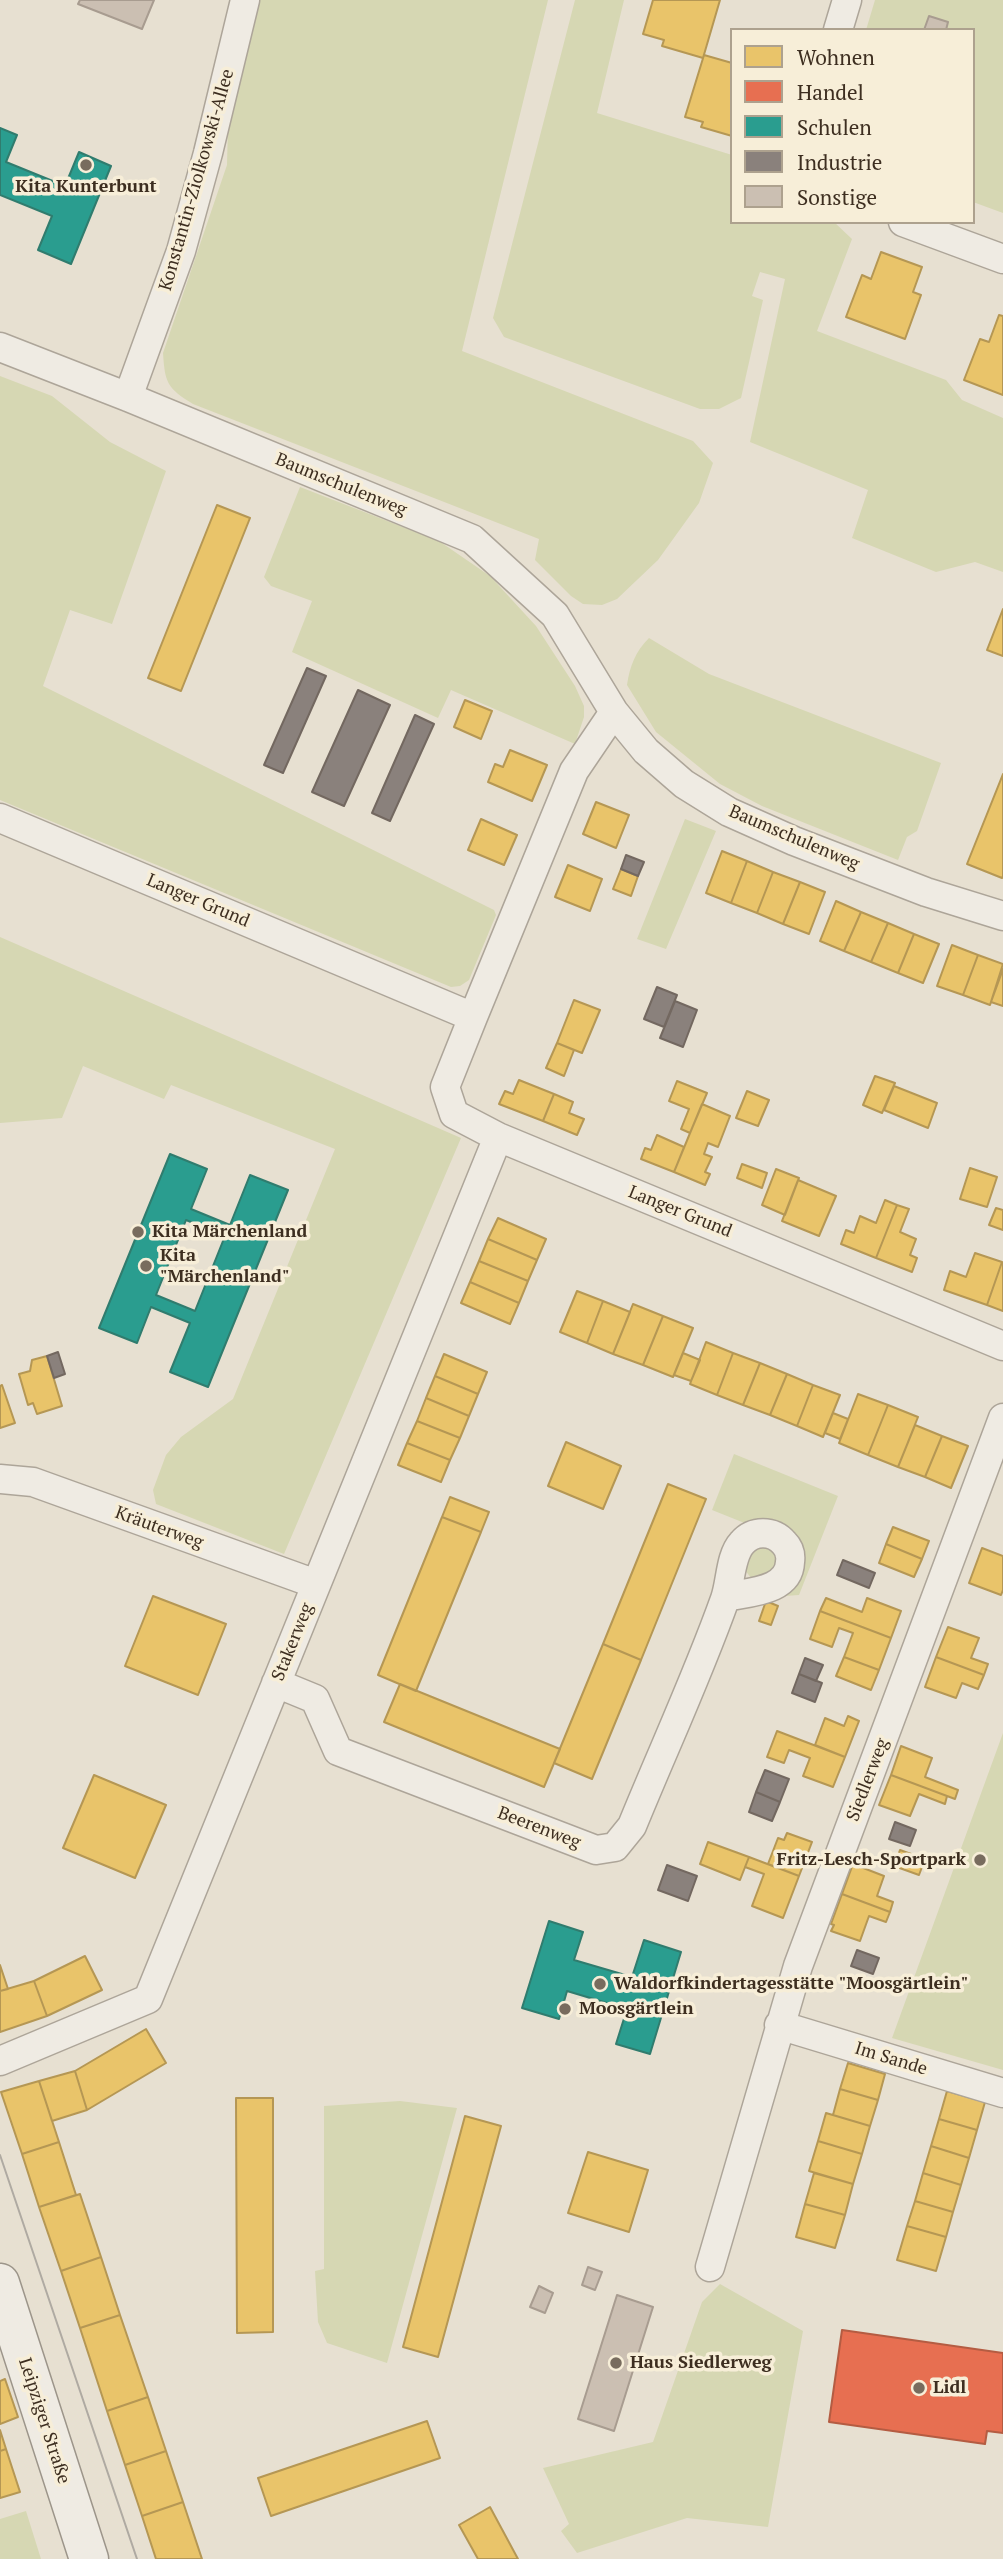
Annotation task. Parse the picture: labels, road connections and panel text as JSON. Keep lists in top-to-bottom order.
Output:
{
  "streets": {
    "street": [
      "Konstantin-Ziolkowski-Allee",
      "Baumschulenweg",
      "Langer Grund",
      "Kräuterweg",
      "Stakerweg",
      "Siedlerweg",
      "Beerenweg",
      "Im Sande",
      "Leipziger Straße"
    ]
  },
  "crossings": [
    ["Konstantin-Ziolkowski-Allee", "Baumschulenweg"],
    ["Baumschulenweg", "Langer Grund"],
    ["Langer Grund", "Stakerweg"],
    ["Kräuterweg", "Stakerweg"],
    ["Stakerweg", "Beerenweg"],
    ["Siedlerweg", "Im Sande"]
  ],
  "places": [
    "Kita Kunterbunt",
    "Kita Märchenland",
    "Kita \"Märchenland\"",
    "Fritz-Lesch-Sportpark",
    "Waldorfkindertagesstätte \"Moosgärtlein\"",
    "Moosgärtlein",
    "Haus Siedlerweg",
    "Lidl"
  ],
  "legend": [
    "Wohnen",
    "Handel",
    "Schulen",
    "Industrie",
    "Sonstige"
  ]
}
